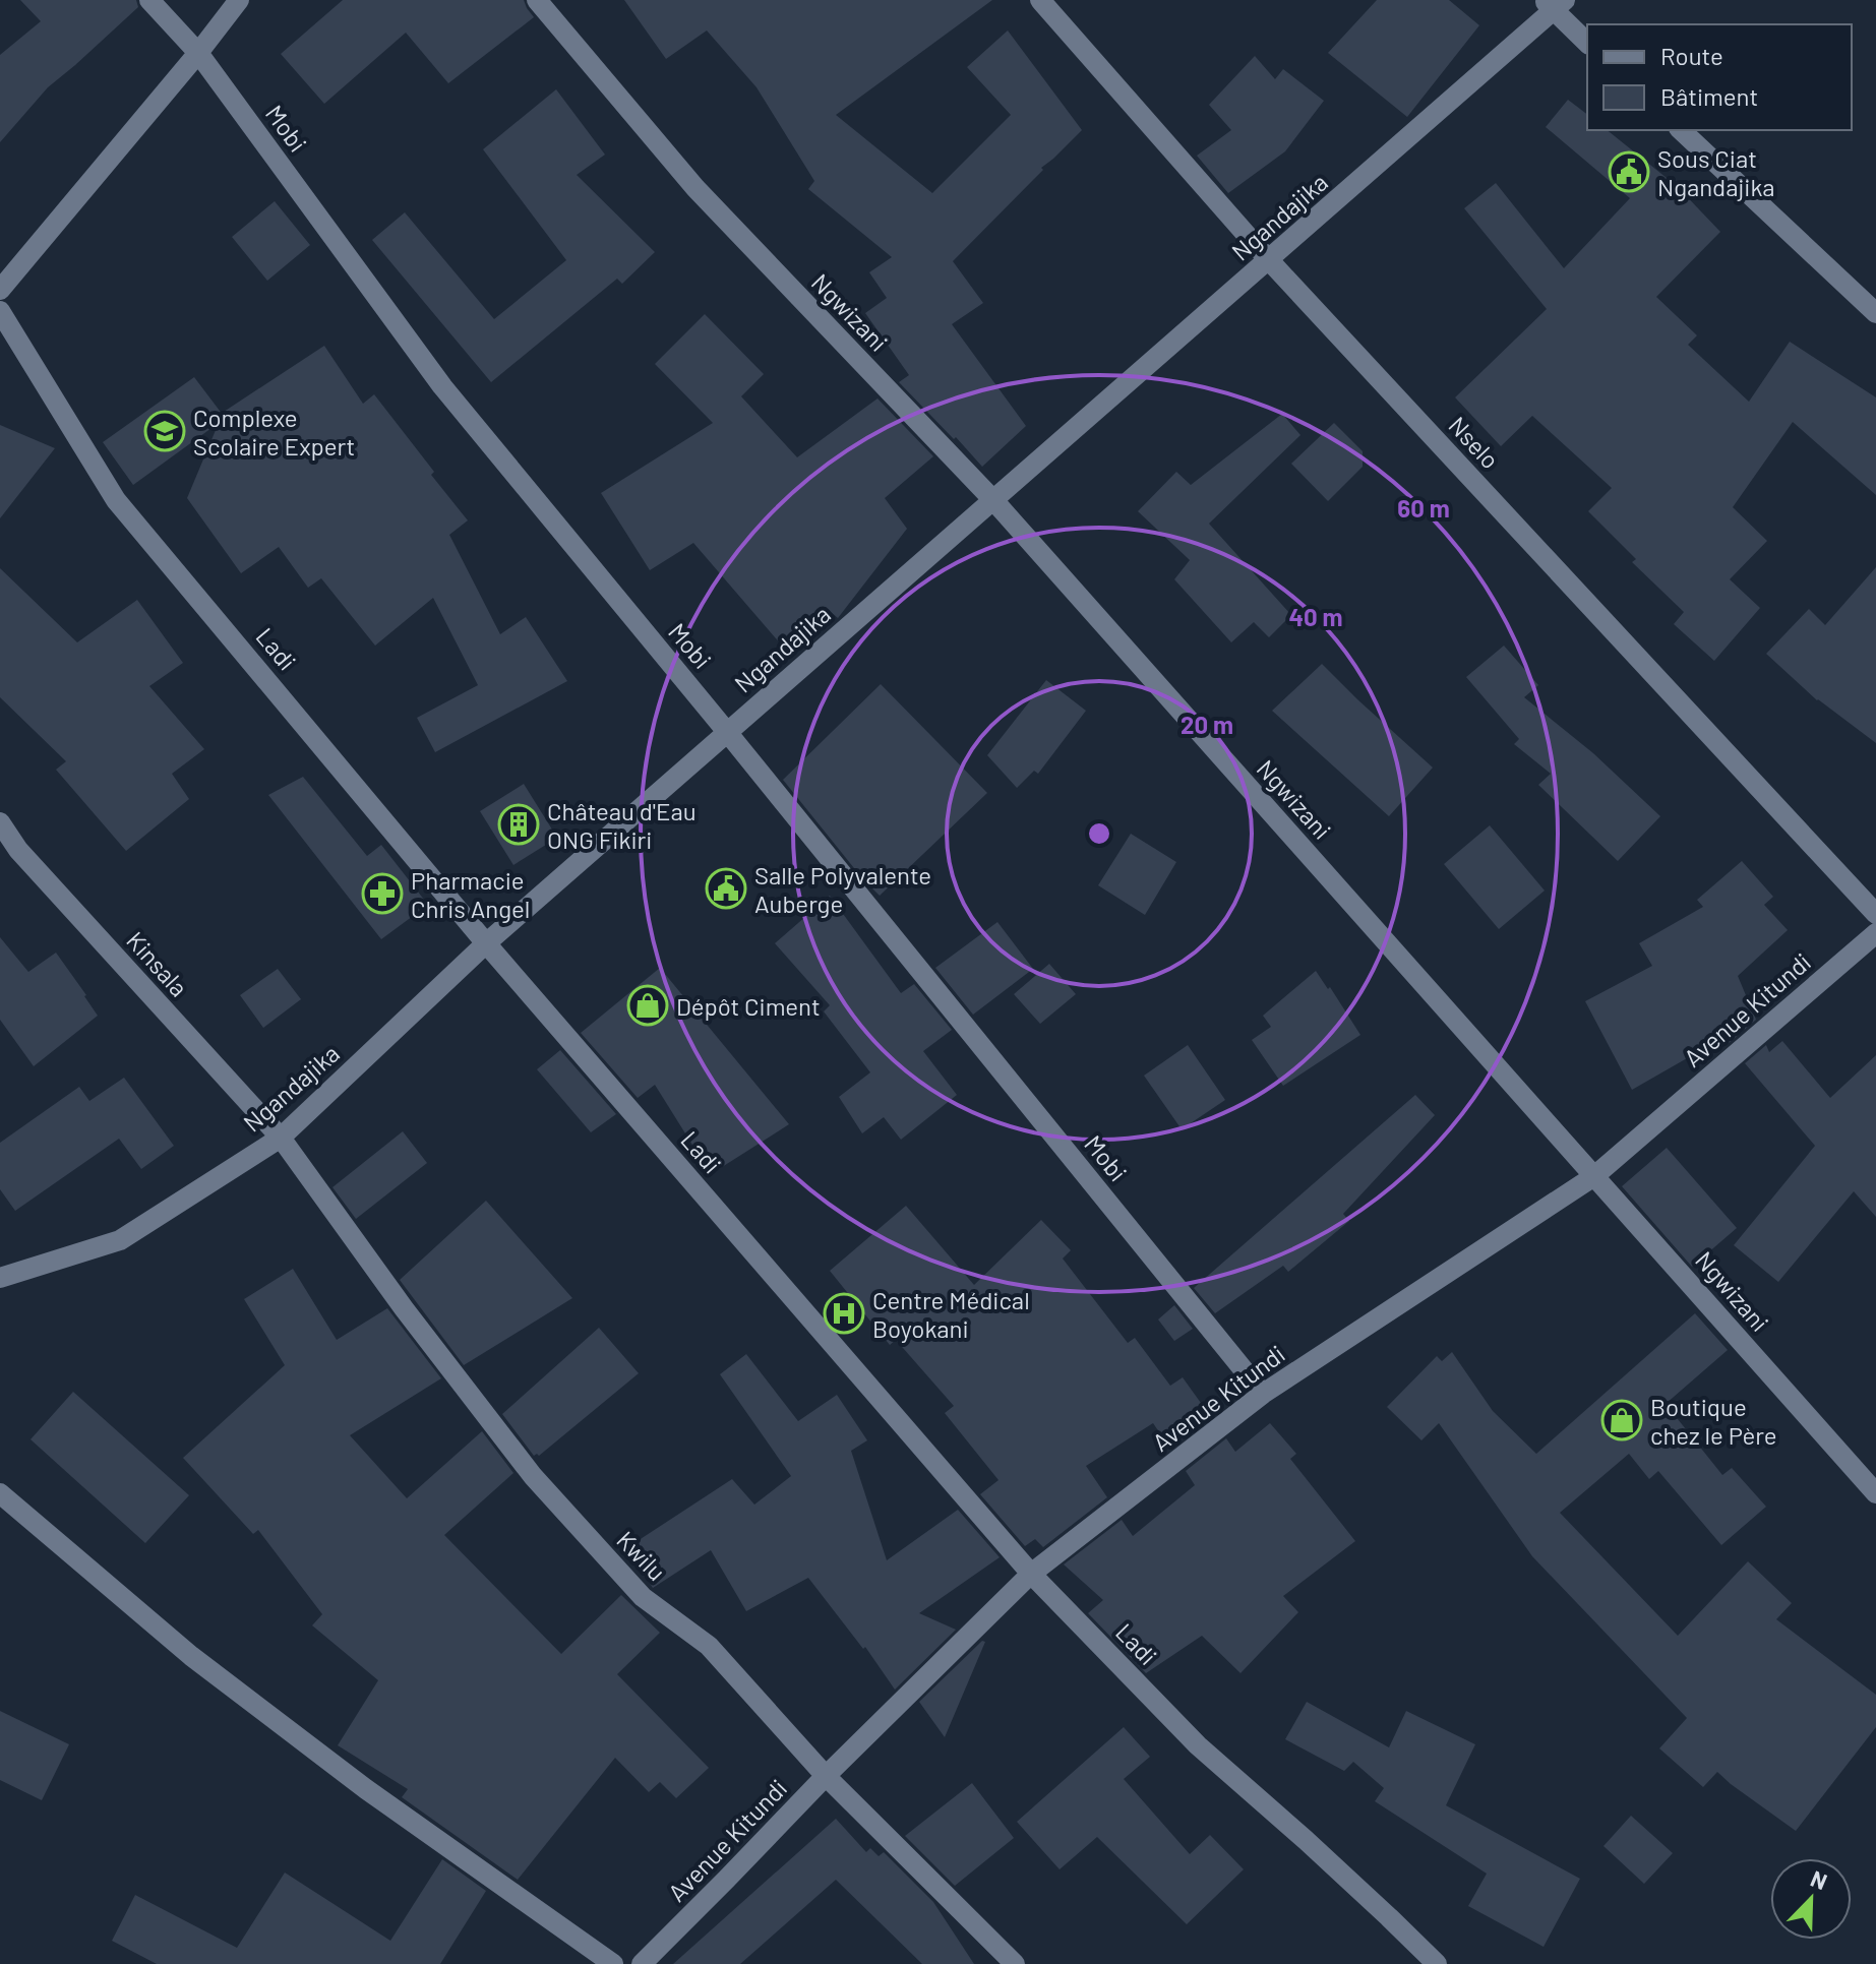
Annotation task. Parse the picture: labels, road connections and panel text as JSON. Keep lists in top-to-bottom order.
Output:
{
  "streets": {
    "street": [
      "Mobi",
      "Ngandajika",
      "Ngwizani",
      "Nselo",
      "Ladi",
      "Kinsala",
      "Avenue Kitundi",
      "Kwilu"
    ]
  },
  "crossings": [
    ["Mobi", "Ngandajika"],
    ["Mobi", "Avenue Kitundi"],
    ["Ngandajika", "Ngwizani"],
    ["Ngandajika", "Nselo"],
    ["Ngandajika", "Ladi"],
    ["Ngandajika", "Kinsala"],
    ["Ngandajika", "Kwilu"],
    ["Ngwizani", "Avenue Kitundi"],
    ["Ladi", "Avenue Kitundi"],
    ["Kinsala", "Kwilu"],
    ["Avenue Kitundi", "Kwilu"]
  ],
  "places": {
    "public building": ["Sous Ciat Ngandajika", "Salle Polyvalente Auberge"],
    "school or university": ["Complexe Scolaire Expert"],
    "building": ["Château d'Eau ONG Fikiri"],
    "pharmacy": ["Pharmacie Chris Angel"],
    "shop": ["Dépôt Ciment", "Boutique chez le Père"],
    "hospital": ["Centre Médical Boyokani"]
  },
  "legend": ["Route", "Bâtiment"],
  "north": "top right",
  "rings": ["60 m", "40 m", "20 m"]
}
